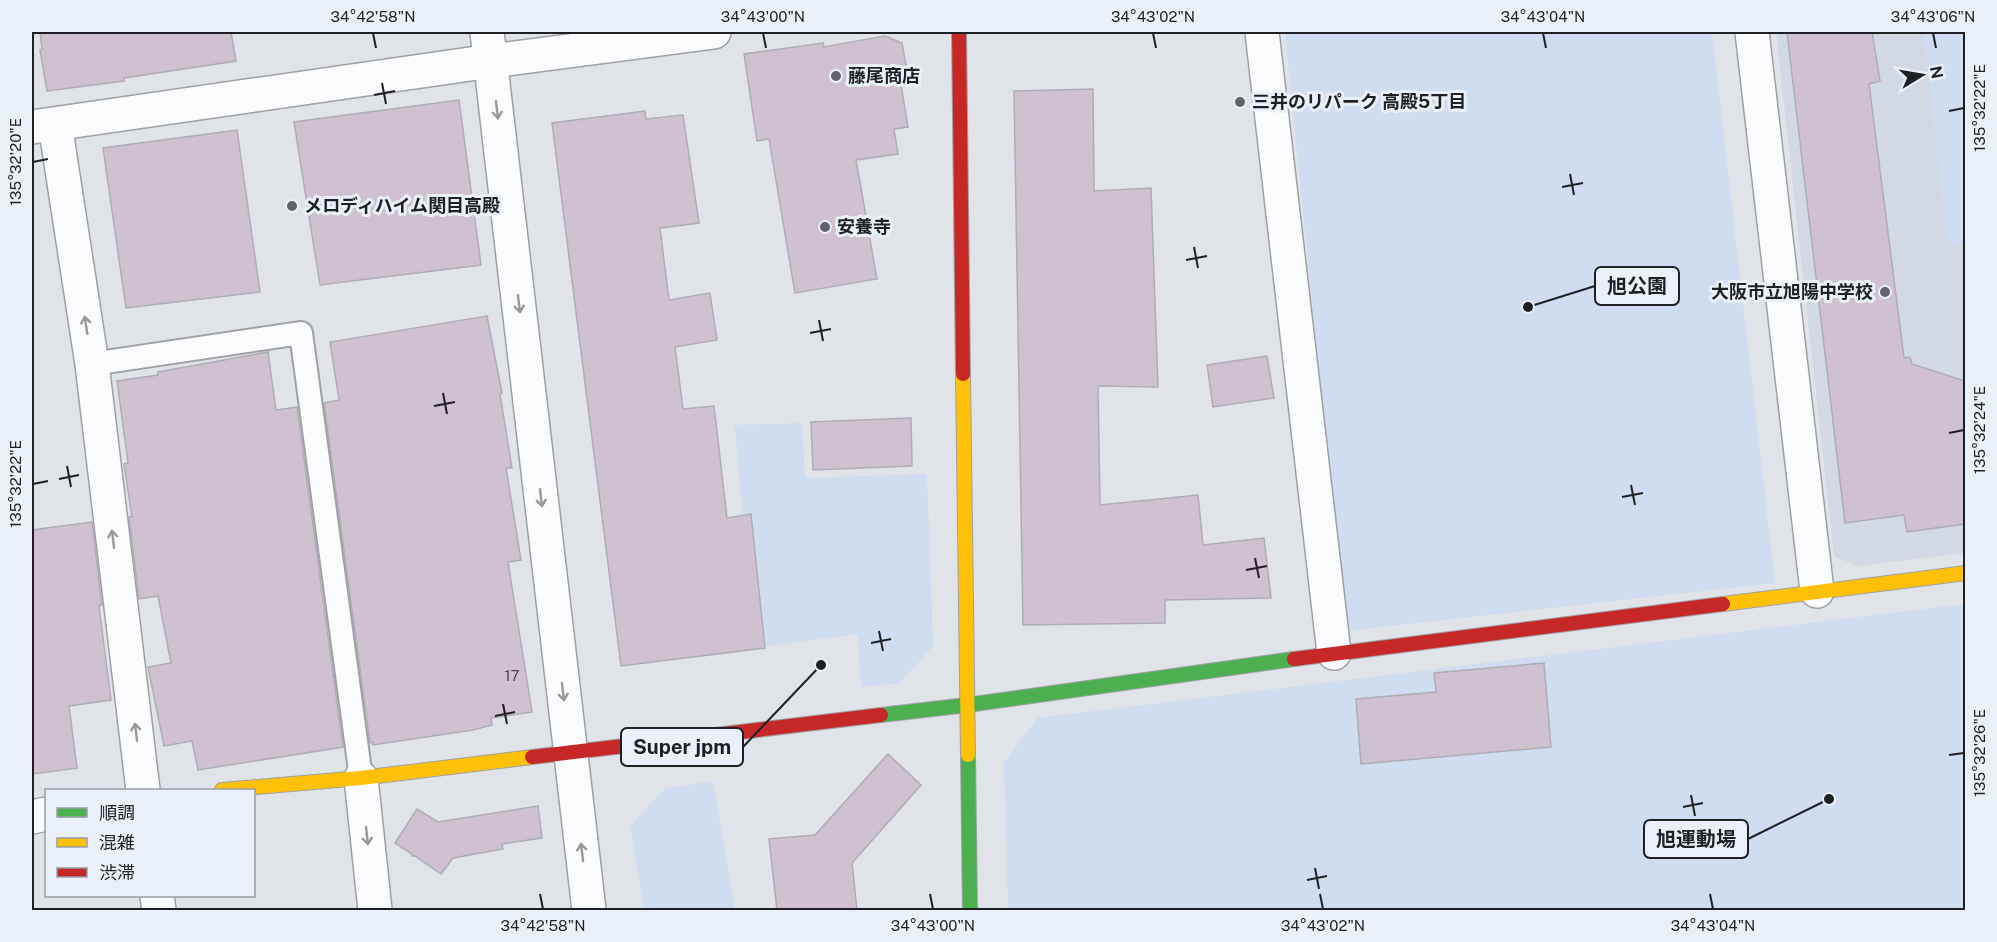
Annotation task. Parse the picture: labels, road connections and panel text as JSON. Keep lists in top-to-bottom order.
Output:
{
  "places": [
    "藤尾商店",
    "三井のリパーク 高殿5丁目",
    "メロディハイム関目高殿",
    "安養寺",
    "大阪市立旭陽中学校",
    "旭公園",
    "Super jpm",
    "旭運動場"
  ],
  "house_numbers": ["17"],
  "legend": ["順調", "混雑", "渋滞"],
  "north": "right",
  "coordinates": [
    "34°42'58\"N",
    "34°43'00\"N",
    "34°43'02\"N",
    "34°43'04\"N",
    "34°43'06\"N",
    "135°32'22\"E",
    "135°32'20\"E",
    "135°32'24\"E",
    "135°32'26\"E"
  ]
}
